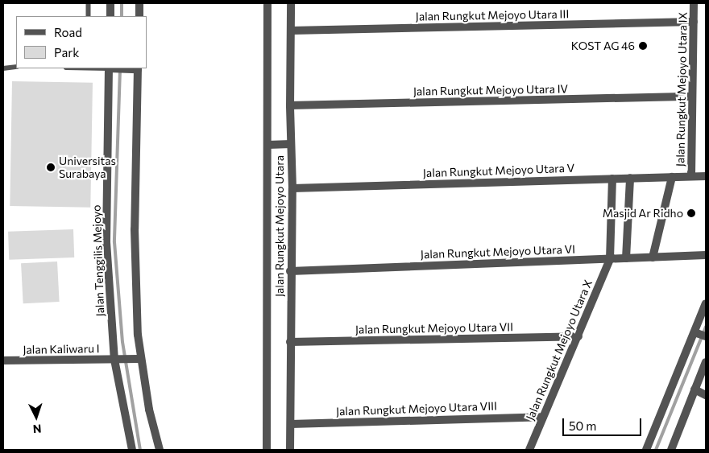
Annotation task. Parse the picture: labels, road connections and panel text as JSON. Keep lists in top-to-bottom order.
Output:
{
  "streets": {
    "street": [
      "Jalan Rungkut Mejoyo Utara III",
      "Jalan Rungkut Mejoyo Utara IX",
      "Jalan Rungkut Mejoyo Utara IV",
      "Jalan Rungkut Mejoyo Utara V",
      "Jalan Rungkut Mejoyo Utara",
      "Jalan Rungkut Mejoyo Utara VI",
      "Jalan Tenggilis Mejoyo",
      "Jalan Rungkut Mejoyo Utara VII",
      "Jalan Kaliwaru I",
      "Jalan Rungkut Mejoyo Utara X",
      "Jalan Rungkut Mejoyo Utara VIII"
    ]
  },
  "crossings": [
    ["Jalan Rungkut Mejoyo Utara III", "Jalan Rungkut Mejoyo Utara IX"],
    ["Jalan Rungkut Mejoyo Utara III", "Jalan Rungkut Mejoyo Utara"],
    ["Jalan Rungkut Mejoyo Utara IX", "Jalan Rungkut Mejoyo Utara IV"],
    ["Jalan Rungkut Mejoyo Utara IX", "Jalan Rungkut Mejoyo Utara V"],
    ["Jalan Rungkut Mejoyo Utara IV", "Jalan Rungkut Mejoyo Utara"],
    ["Jalan Rungkut Mejoyo Utara V", "Jalan Rungkut Mejoyo Utara"],
    ["Jalan Rungkut Mejoyo Utara", "Jalan Rungkut Mejoyo Utara VI"],
    ["Jalan Rungkut Mejoyo Utara", "Jalan Rungkut Mejoyo Utara VII"],
    ["Jalan Rungkut Mejoyo Utara", "Jalan Rungkut Mejoyo Utara VIII"],
    ["Jalan Rungkut Mejoyo Utara VI", "Jalan Rungkut Mejoyo Utara X"],
    ["Jalan Tenggilis Mejoyo", "Jalan Kaliwaru I"],
    ["Jalan Rungkut Mejoyo Utara VII", "Jalan Rungkut Mejoyo Utara X"],
    ["Jalan Rungkut Mejoyo Utara X", "Jalan Rungkut Mejoyo Utara VIII"]
  ],
  "places": ["KOST AG 46", "Universitas Surabaya", "Masjid Ar Ridho"],
  "legend": ["Road", "Park"],
  "scale_bar": "50 m",
  "north": "bottom"
}
